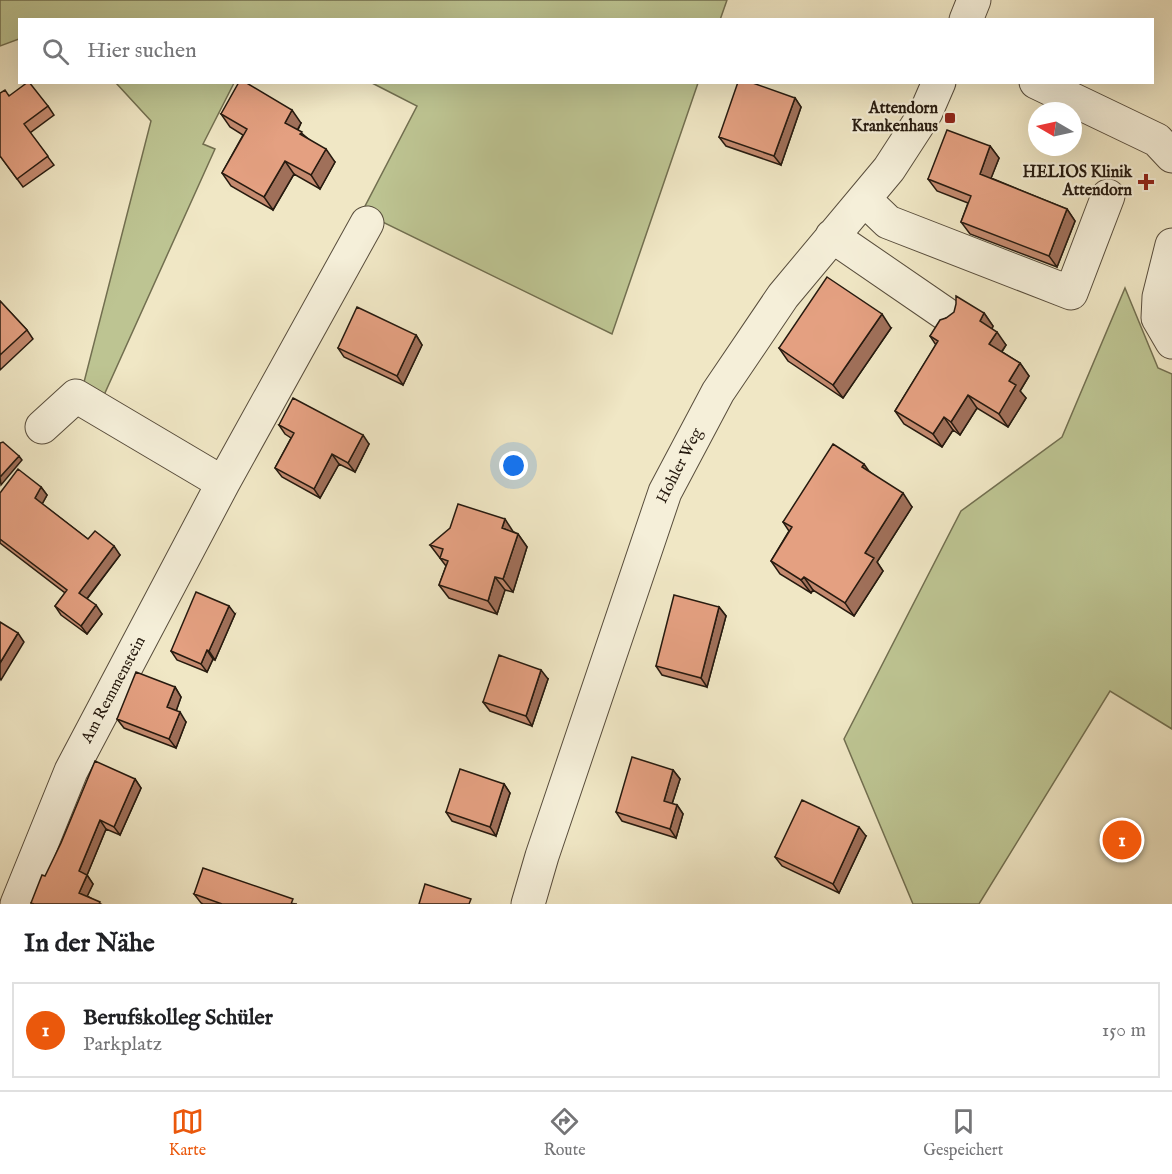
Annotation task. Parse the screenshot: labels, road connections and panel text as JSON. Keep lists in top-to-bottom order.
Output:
{
  "streets": {
    "street": ["Hohler Weg", "Am Remmenstein"]
  },
  "places": {
    "transit": ["Attendorn Krankenhaus"],
    "health": ["HELIOS Klinik Attendorn"]
  },
  "north": "left",
  "page": {
    "search": "Hier suchen",
    "pins": "1",
    "heading": "In der Nähe",
    "list": [
      {
        "mark": "1",
        "name": "Berufskolleg Schüler",
        "note": "Parkplatz",
        "value": "150 m"
      }
    ],
    "nav": ["Karte", "Route", "Gespeichert"]
  }
}
